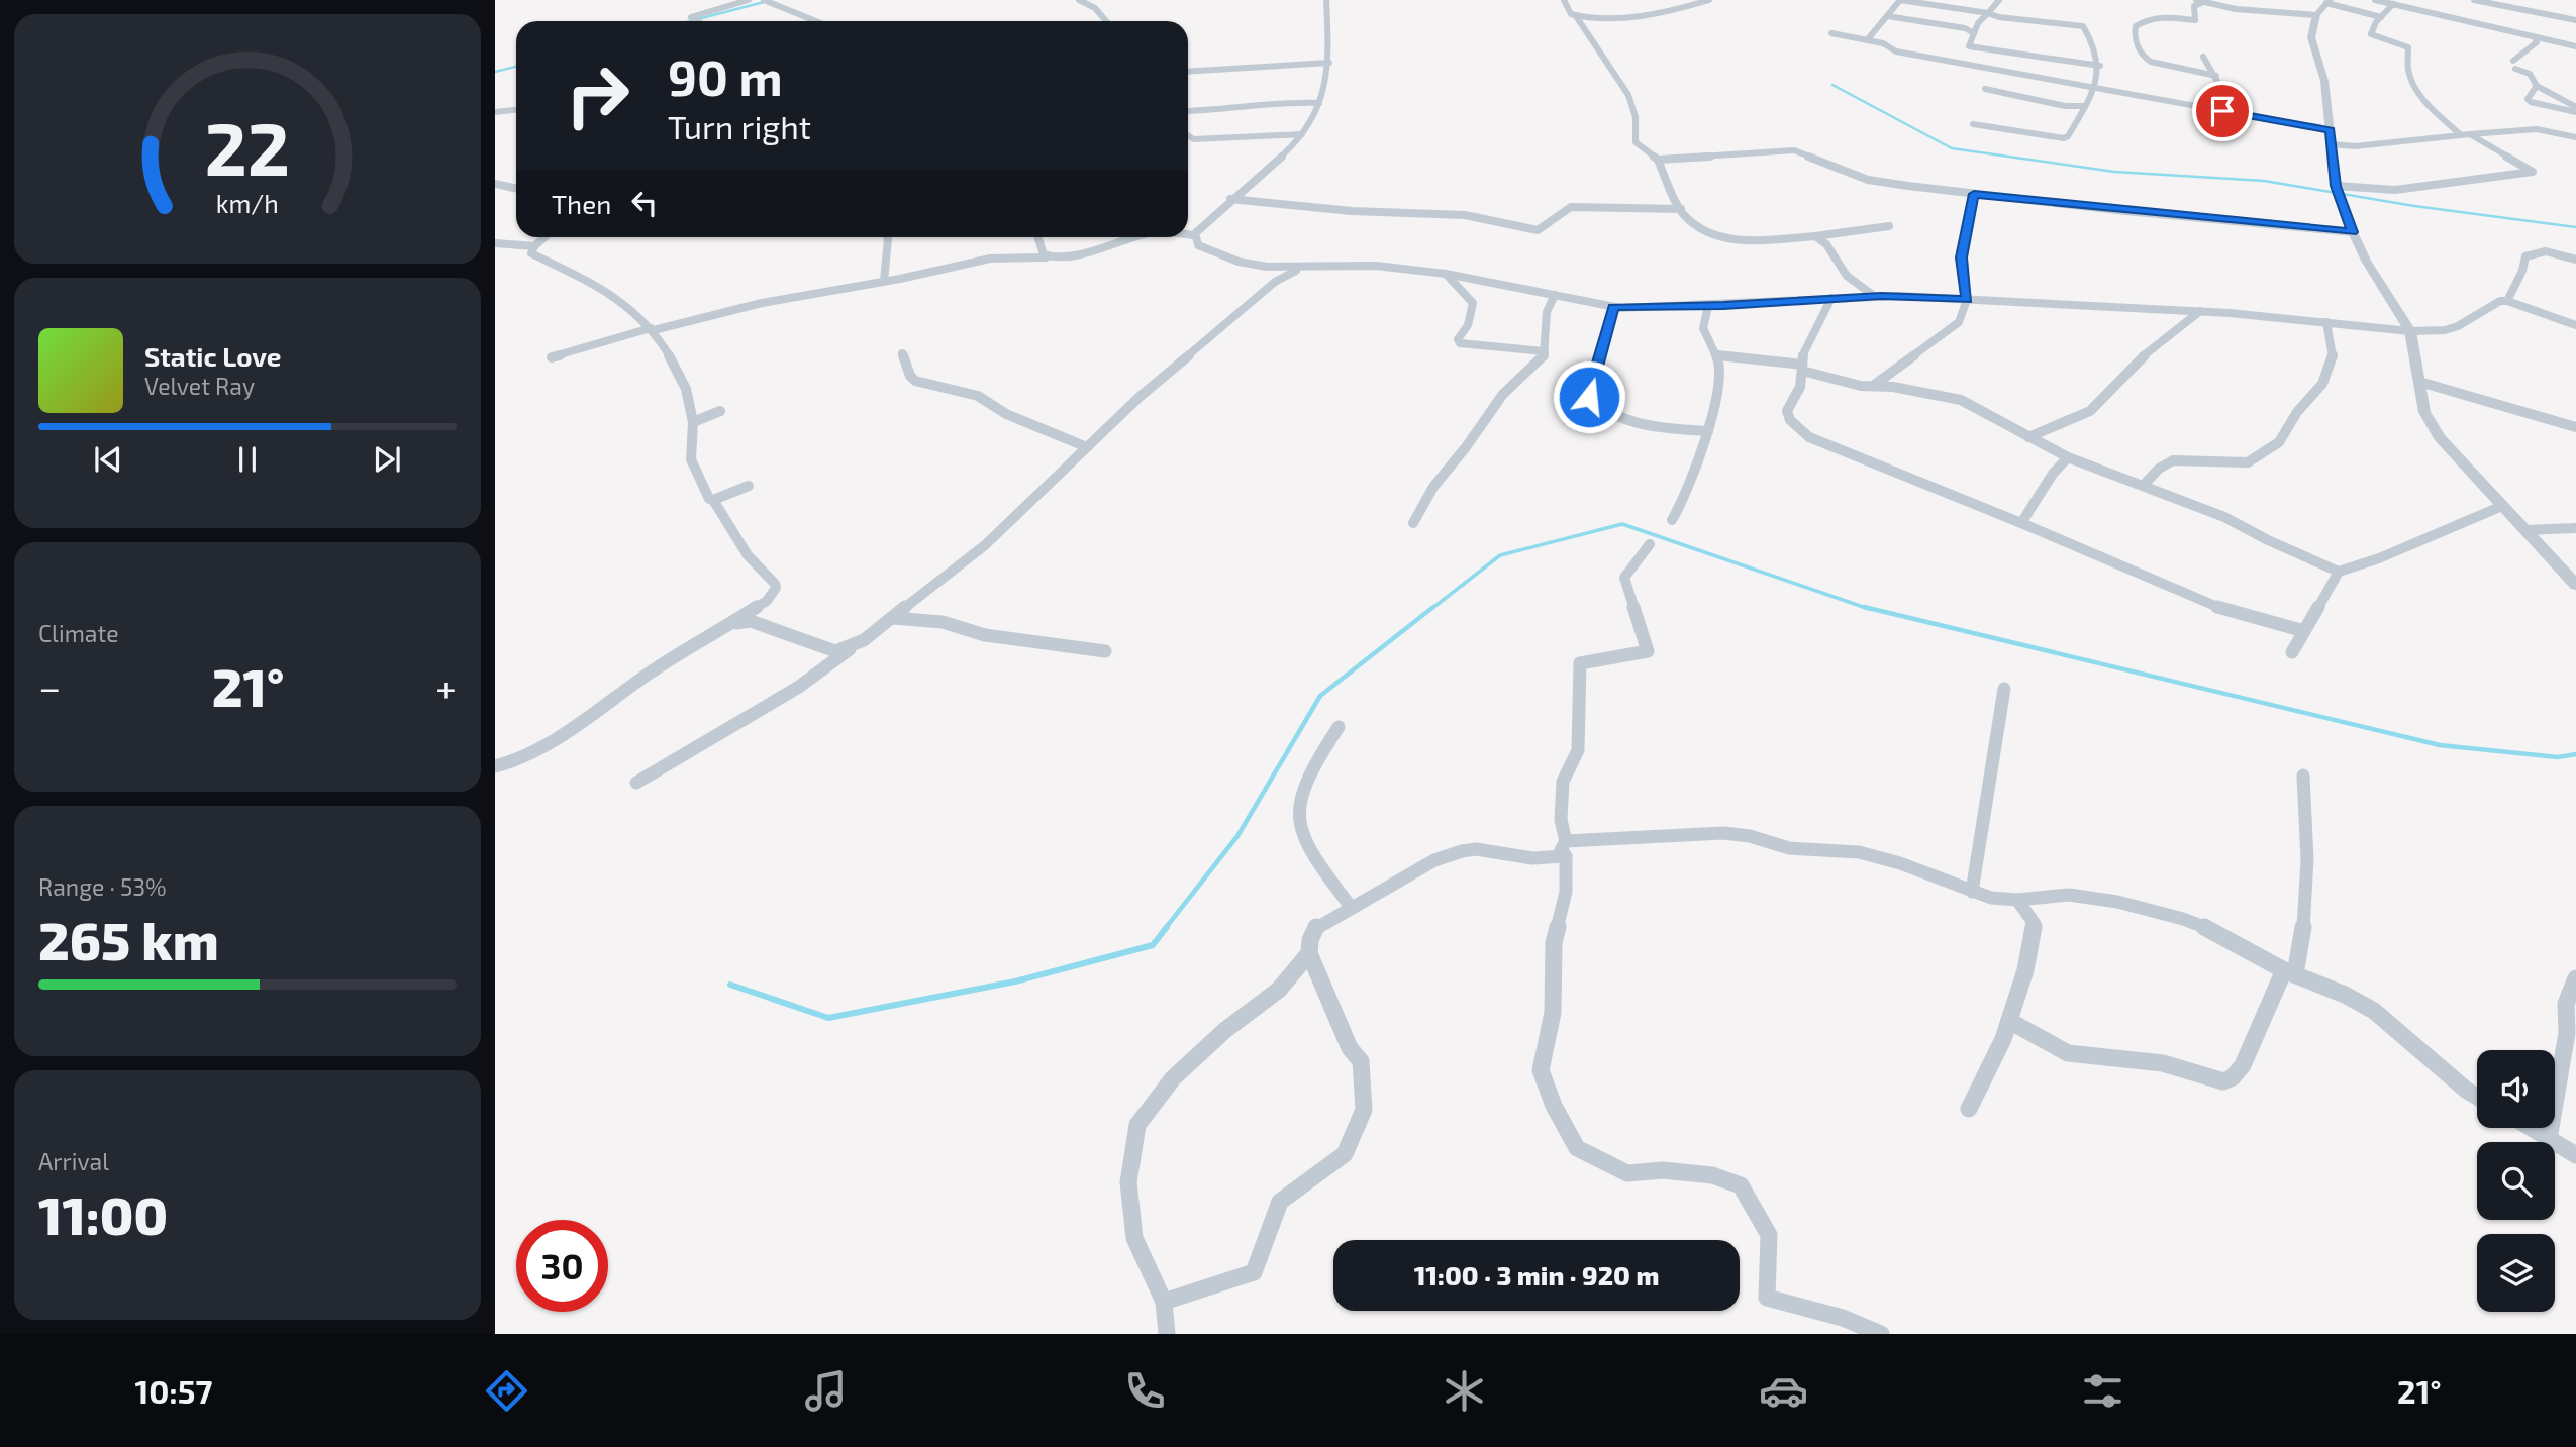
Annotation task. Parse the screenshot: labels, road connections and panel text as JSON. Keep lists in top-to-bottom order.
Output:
{
  "page": {
    "turn": ["90 m", "Turn right"],
    "then": "Then",
    "song": ["Static Love", "Velvet Ray"],
    "tile": [
      "Climate",
      ["Range · 53%", "265 km"],
      ["Arrival", "11:00"]
    ],
    "heat": ["−", "21°", "+"],
    "limit": "30",
    "trip": "11:00 · 3 min · 920 m",
    "tabs": ["10:57", "21°"],
    "gauge": ["22", "km/h"]
  }
}
